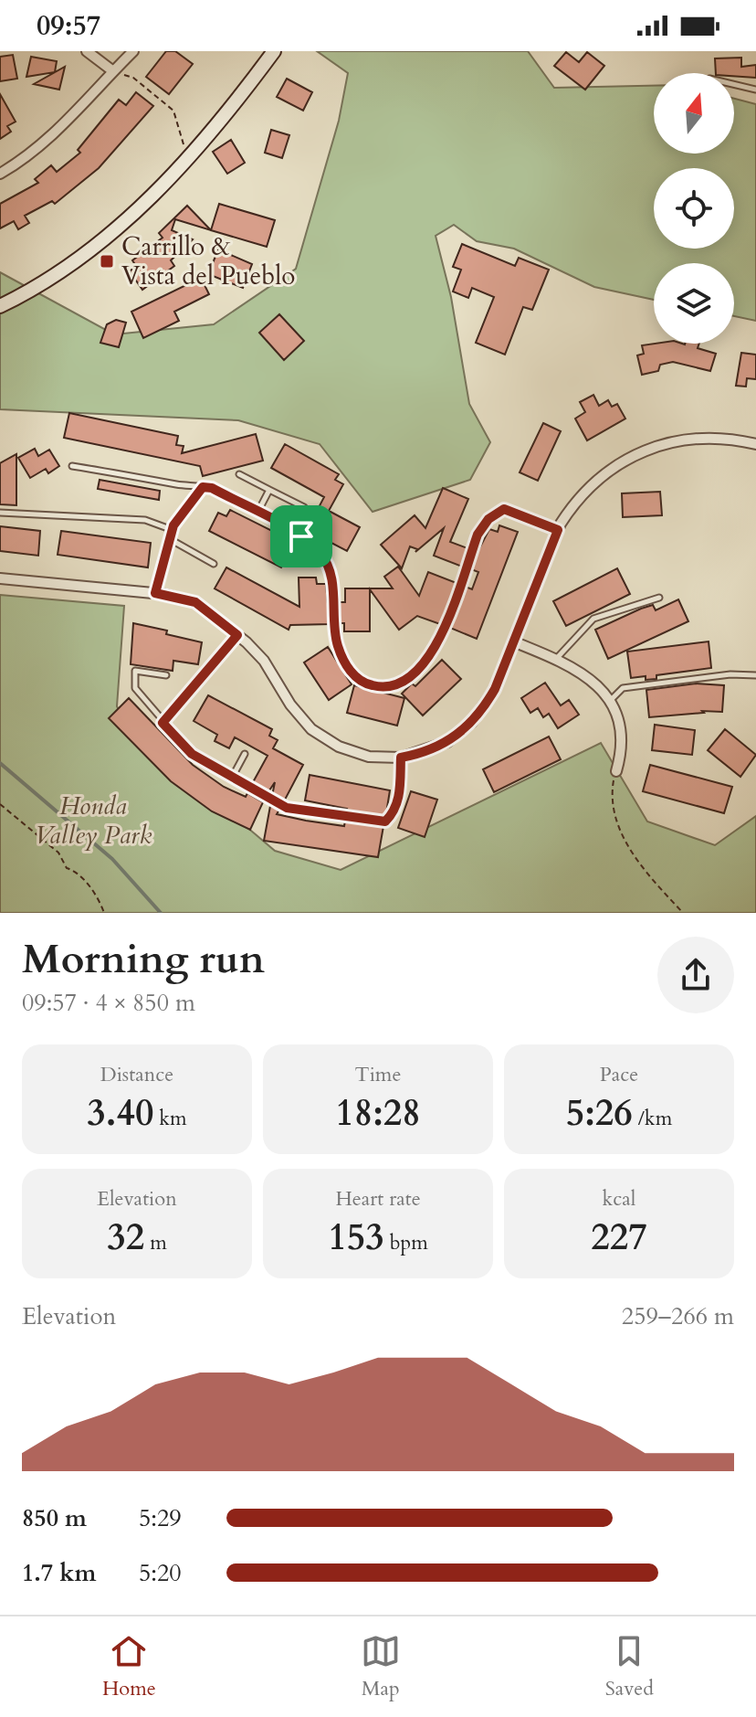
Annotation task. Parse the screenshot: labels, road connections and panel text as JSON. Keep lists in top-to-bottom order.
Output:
{
  "parks": ["Honda Valley Park"],
  "places": {
    "transit": ["Carrillo & Vista del Pueblo"]
  },
  "north": "top",
  "page": {
    "status": "09:57",
    "heading": ["Morning run", "09:57 · 4 × 850 m"],
    "stats": [
      ["Distance", "3.40 km"],
      ["Time", "18:28"],
      ["Pace", "5:26 /km"],
      ["Elevation", "32 m"],
      ["Heart rate", "153 bpm"],
      ["kcal", "227"]
    ],
    "chart": ["Elevation", "259–266 m"],
    "list": [
      {
        "name": "850 m",
        "note": "5:29"
      },
      {
        "name": "1.7 km",
        "note": "5:20"
      }
    ],
    "tabs": ["Home", "Map", "Saved"]
  }
}
